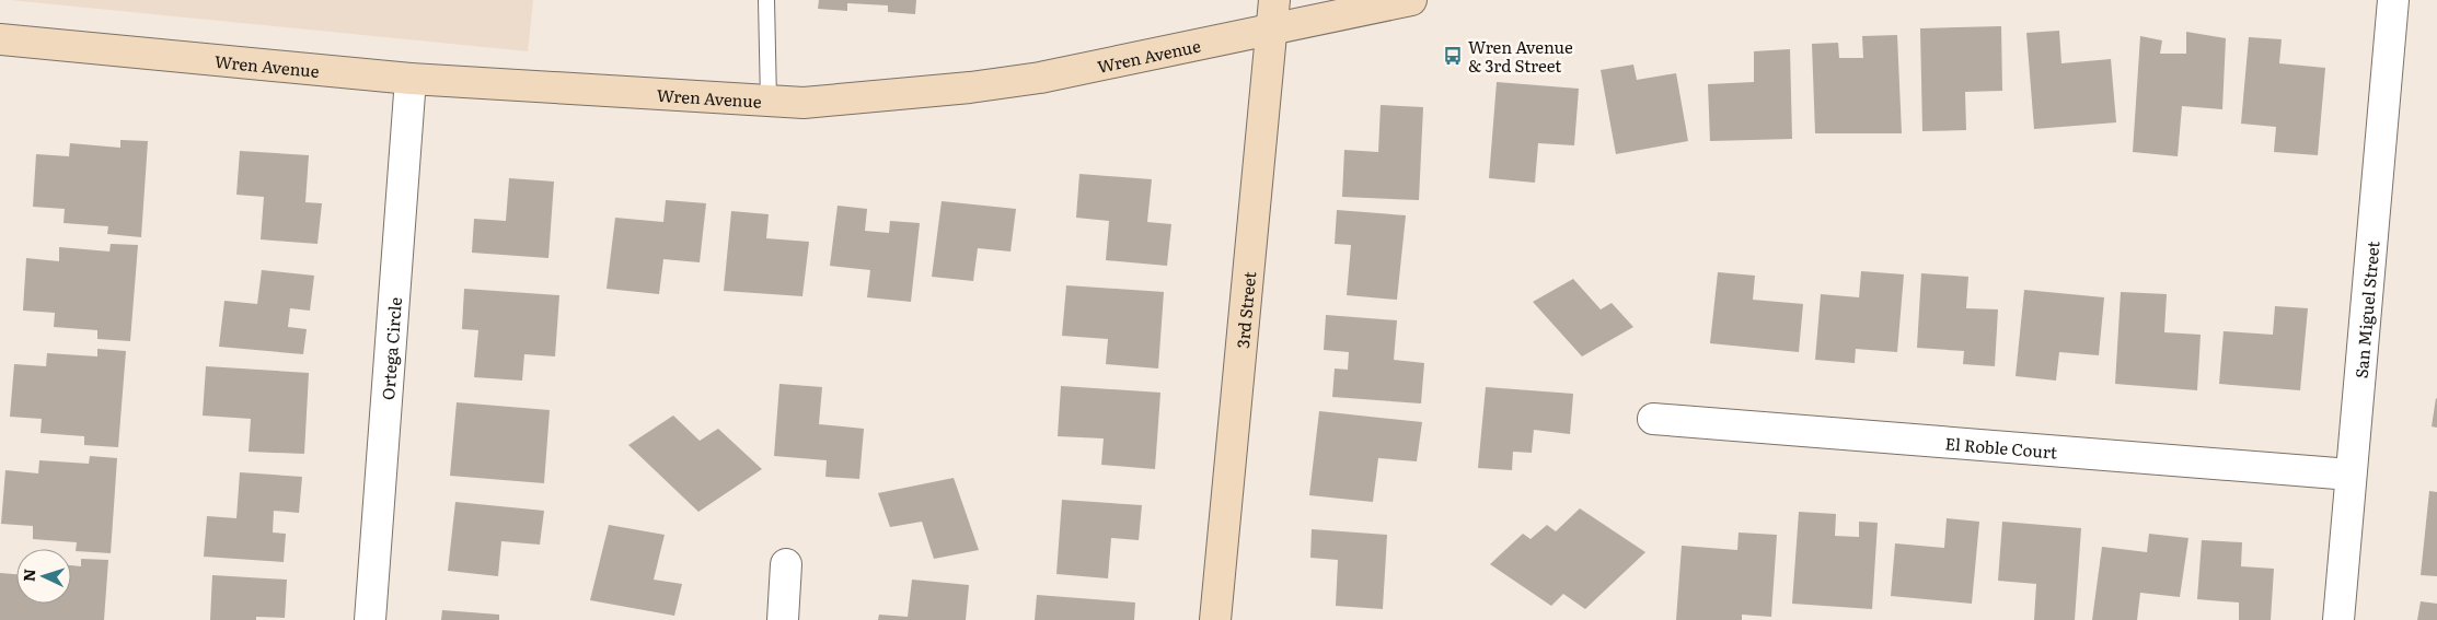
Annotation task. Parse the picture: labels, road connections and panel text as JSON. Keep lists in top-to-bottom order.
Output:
{
  "streets": {
    "street": [
      "Wren Avenue",
      "3rd Street",
      "San Miguel Street",
      "Ortega Circle",
      "El Roble Court"
    ]
  },
  "crossings": [
    ["Wren Avenue", "3rd Street"],
    ["Wren Avenue", "Ortega Circle"],
    ["San Miguel Street", "El Roble Court"]
  ],
  "places": {
    "bus stop": ["Wren Avenue & 3rd Street"]
  },
  "north": "left"
}
